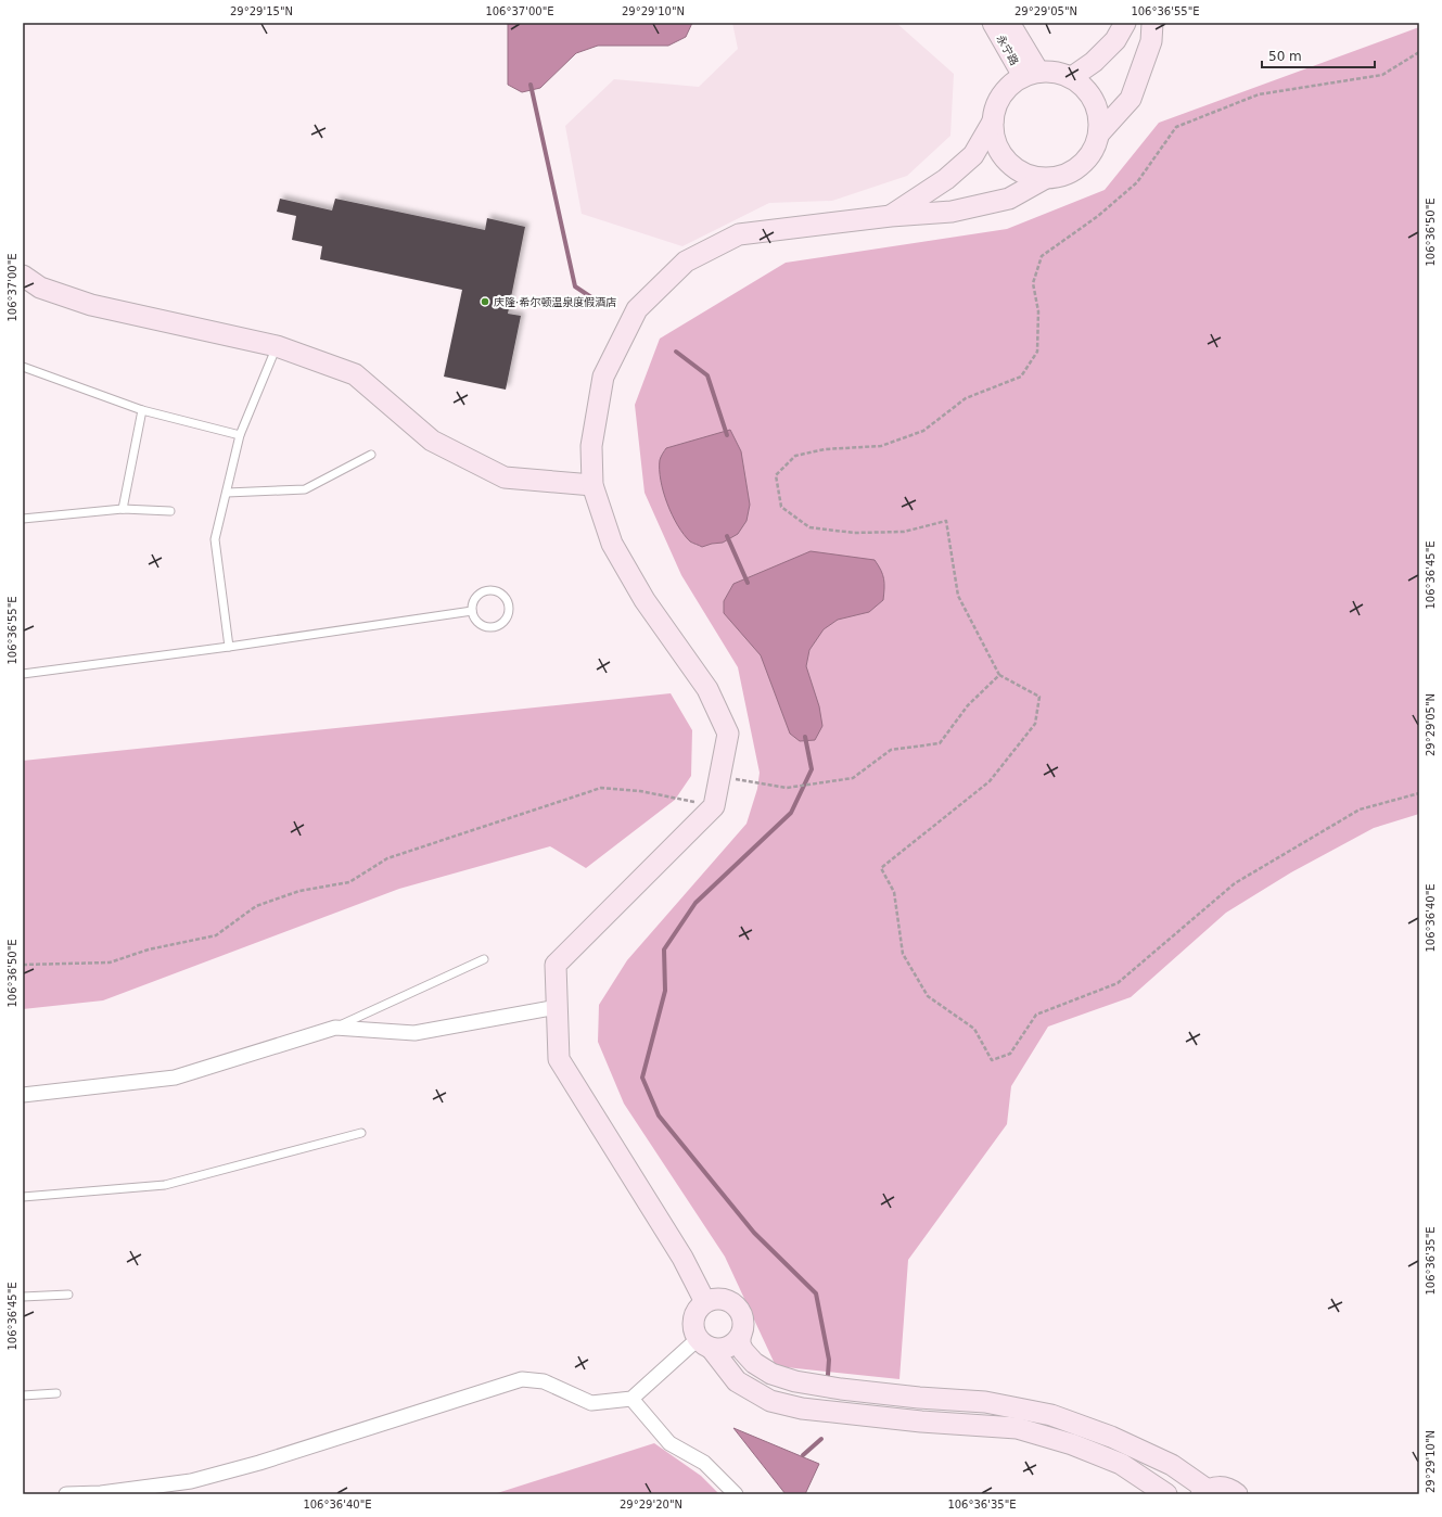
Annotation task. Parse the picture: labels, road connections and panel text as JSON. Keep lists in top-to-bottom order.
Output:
{
  "streets": {
    "street": ["永宁路"]
  },
  "places": ["庆隆·希尔顿温泉度假酒店"],
  "scale_bar": "50 m",
  "coordinates": [
    "29°29'15\"N",
    "106°37'00\"E",
    "29°29'10\"N",
    "29°29'05\"N",
    "106°36'55\"E",
    "106°36'50\"E",
    "106°36'45\"E",
    "106°36'40\"E",
    "106°36'35\"E",
    "29°29'20\"N"
  ]
}
